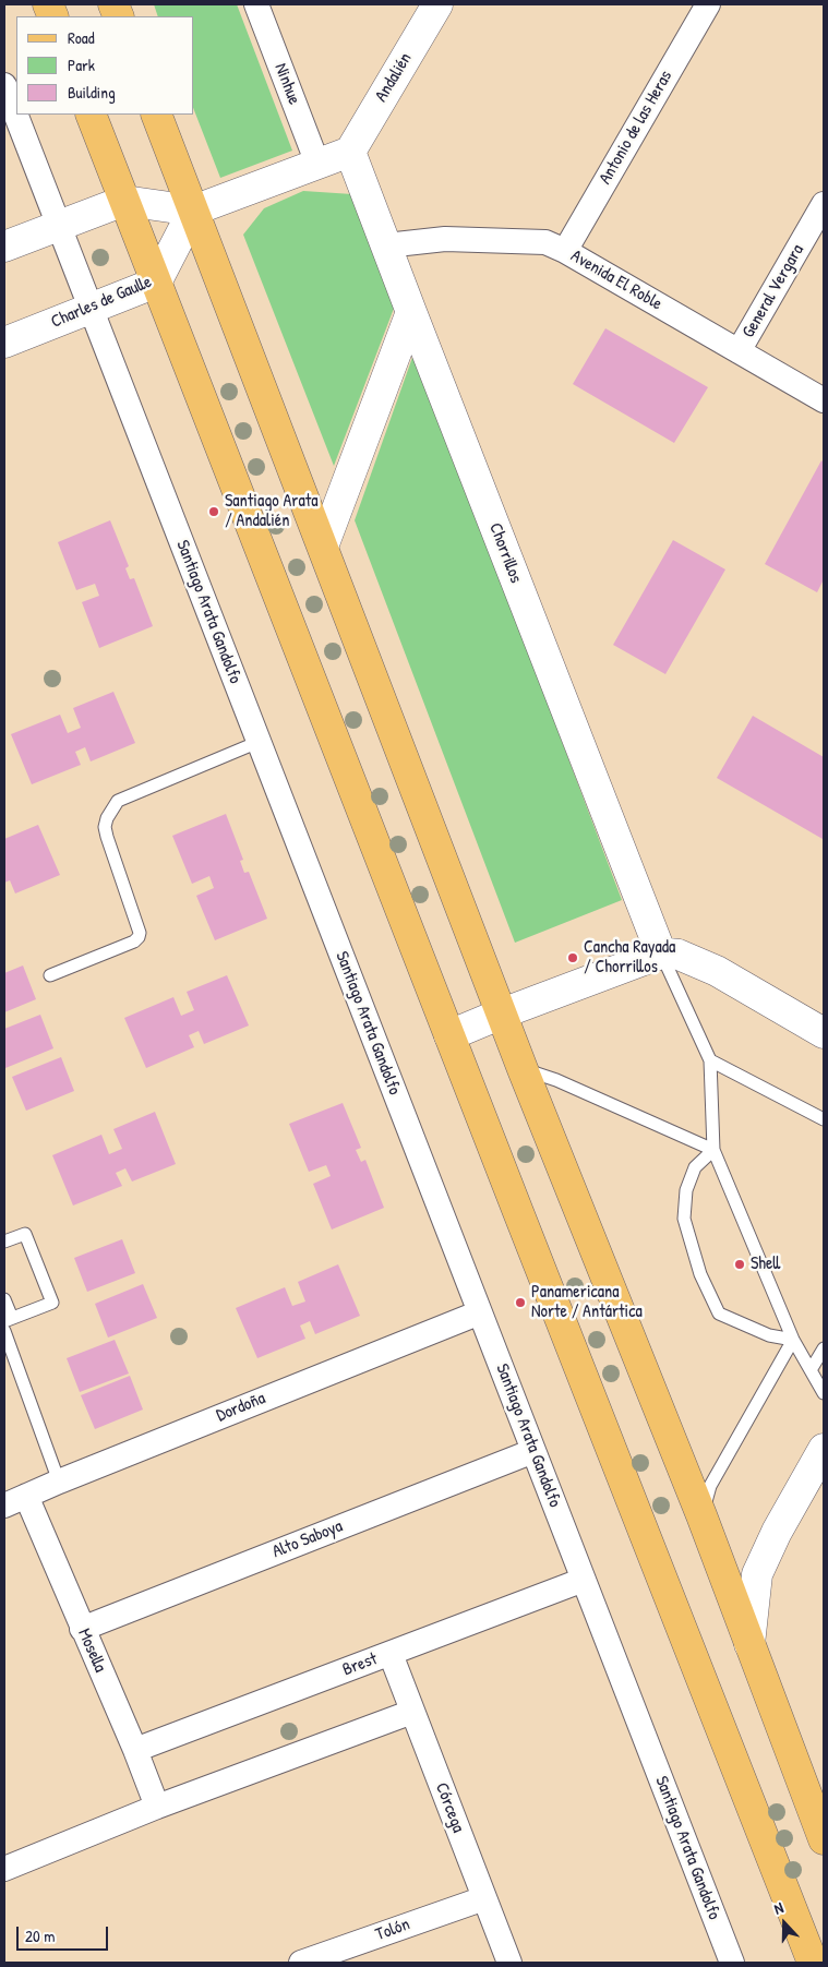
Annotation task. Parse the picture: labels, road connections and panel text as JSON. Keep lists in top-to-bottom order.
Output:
{
  "streets": {
    "street": [
      "Andalién",
      "Ninhue",
      "Antonio de las Heras",
      "Avenida El Roble",
      "General Vergara",
      "Charles de Gaulle",
      "Chorrillos",
      "Santiago Arata Gandolfo",
      "Dordoña",
      "Alto Saboya",
      "Mosella",
      "Brest",
      "Córcega",
      "Tolón"
    ]
  },
  "crossings": [
    ["Andalién", "Chorrillos"],
    ["Antonio de las Heras", "Avenida El Roble"],
    ["Avenida El Roble", "General Vergara"],
    ["Avenida El Roble", "Chorrillos"],
    ["Charles de Gaulle", "Santiago Arata Gandolfo"],
    ["Santiago Arata Gandolfo", "Dordoña"],
    ["Santiago Arata Gandolfo", "Alto Saboya"],
    ["Santiago Arata Gandolfo", "Brest"],
    ["Dordoña", "Mosella"],
    ["Alto Saboya", "Mosella"],
    ["Mosella", "Brest"],
    ["Brest", "Córcega"],
    ["Córcega", "Tolón"]
  ],
  "places": [
    "Santiago Arata / Andalién",
    "Cancha Rayada / Chorrillos",
    "Shell",
    "Panamericana Norte / Antártica"
  ],
  "legend": ["Road", "Park", "Building"],
  "scale_bar": "20 m",
  "north": "top"
}
